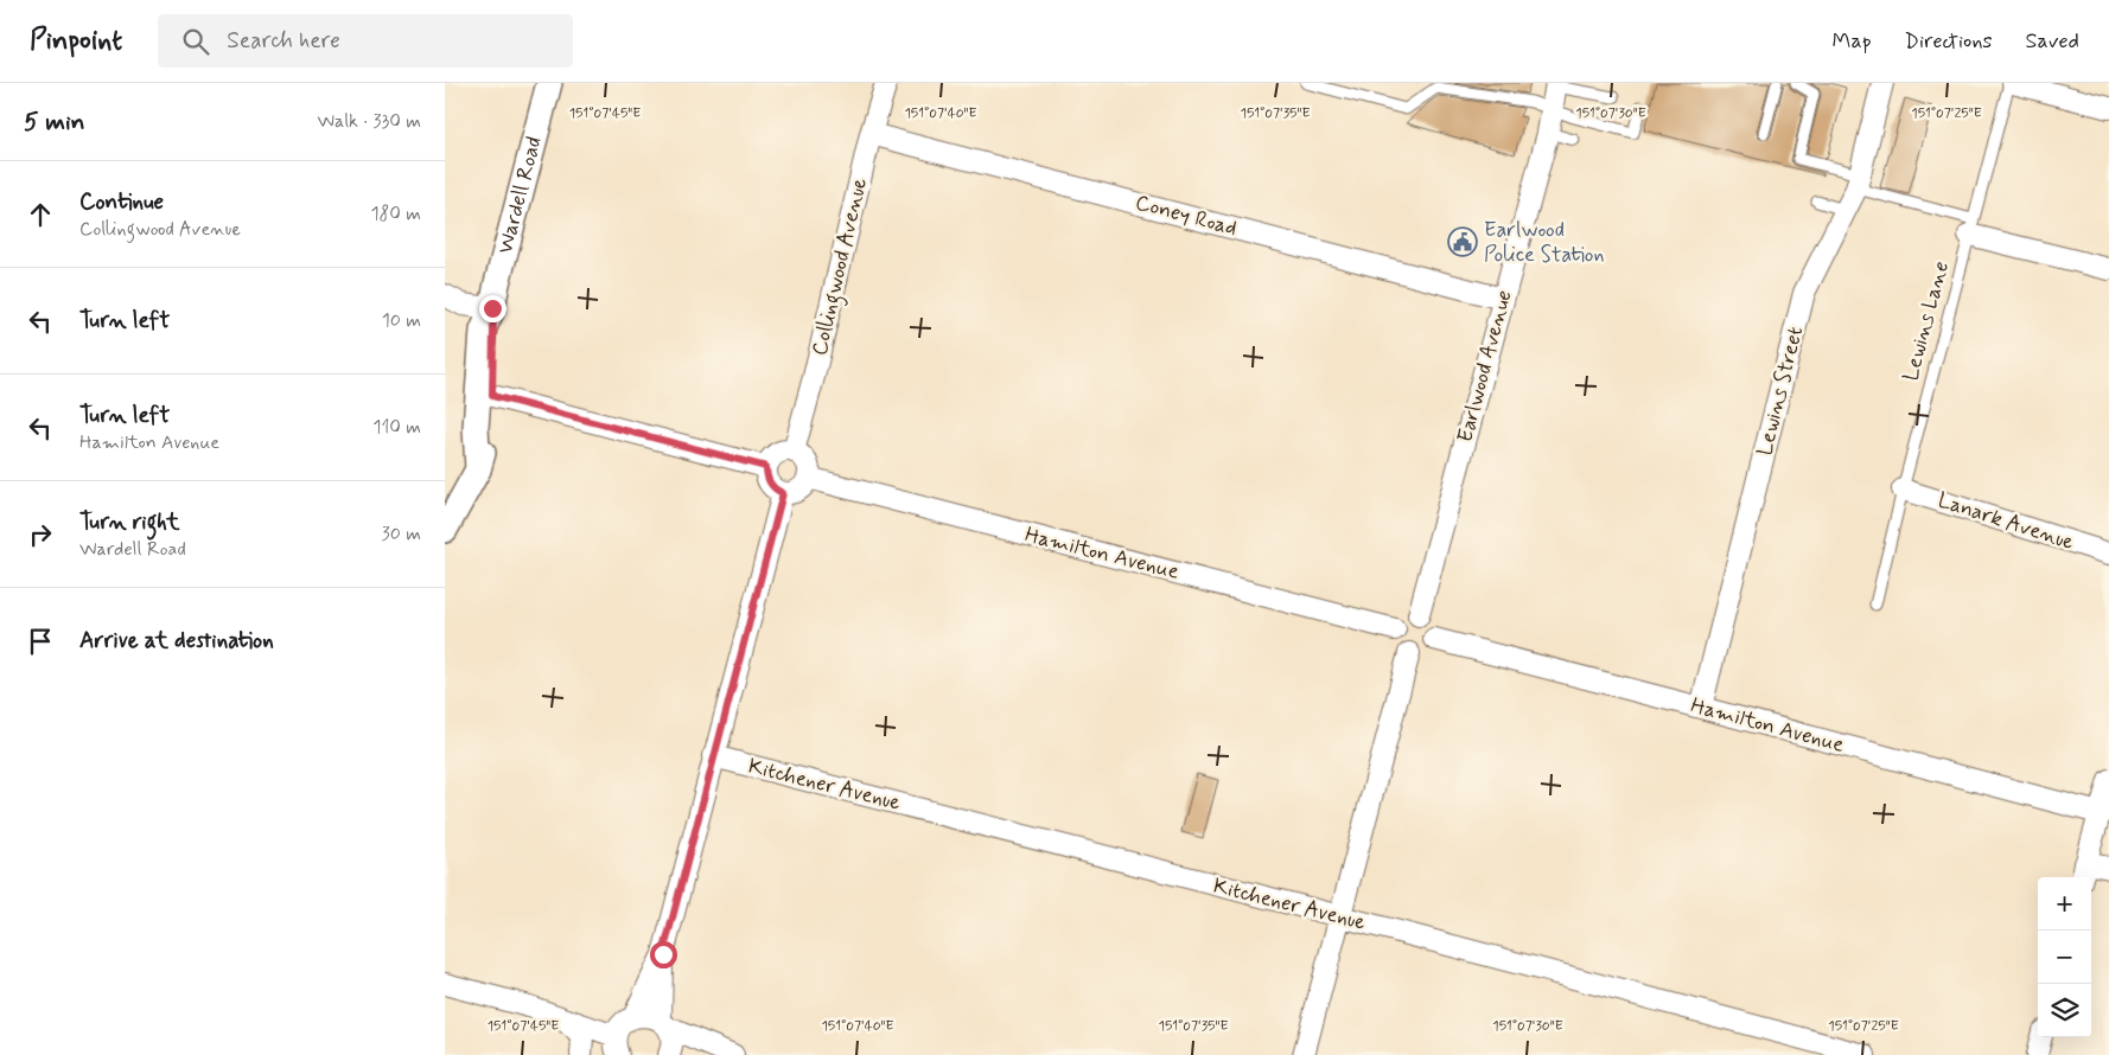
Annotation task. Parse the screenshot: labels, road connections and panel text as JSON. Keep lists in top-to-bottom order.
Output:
{
  "streets": {
    "street": [
      "Wardell Road",
      "Coney Road",
      "Collingwood Avenue",
      "Earlwood Avenue",
      "Lewins Street",
      "Lanark Avenue",
      "Hamilton Avenue",
      "Kitchener Avenue"
    ],
    "lane": ["Lewins Lane"]
  },
  "crossings": [
    ["Coney Road", "Collingwood Avenue"],
    ["Coney Road", "Earlwood Avenue"],
    ["Collingwood Avenue", "Hamilton Avenue"],
    ["Lewins Lane", "Lanark Avenue"],
    ["Earlwood Avenue", "Hamilton Avenue"],
    ["Lewins Street", "Hamilton Avenue"]
  ],
  "places": {
    "public building": ["Earlwood Police Station"]
  },
  "page": {
    "header": "Pinpoint",
    "search": "Search here",
    "nav": ["Map", "Directions", "Saved"],
    "heading": ["5 min", "Walk · 330 m"],
    "list": [
      ["Continue", "Collingwood Avenue", "180 m"],
      ["Turn left", "10 m"],
      ["Turn left", "Hamilton Avenue", "110 m"],
      ["Turn right", "Wardell Road", "30 m"],
      "Arrive at destination"
    ],
    "map_buttons": ["+", "−"]
  },
  "coordinates": [
    "151°07'45\"E",
    "151°07'40\"E",
    "151°07'35\"E",
    "151°07'30\"E",
    "151°07'25\"E"
  ]
}
